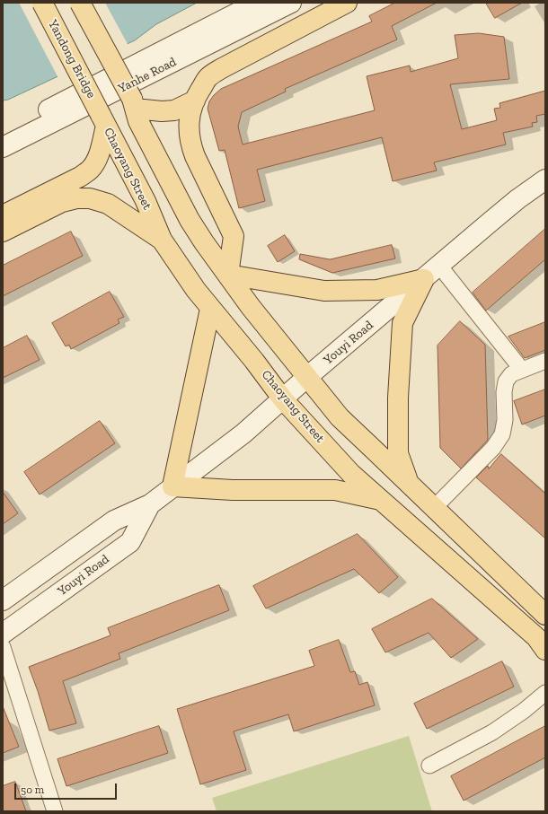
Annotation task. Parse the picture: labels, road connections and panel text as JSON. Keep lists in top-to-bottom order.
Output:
{
  "streets": {
    "main road": [
      "Yandong Bridge",
      "Yanhe Road",
      "Chaoyang Street",
      "Youyi Road"
    ]
  },
  "crossings": [
    ["Yandong Bridge", "Chaoyang Street"],
    ["Chaoyang Street", "Youyi Road"]
  ],
  "scale_bar": "50 m"
}
